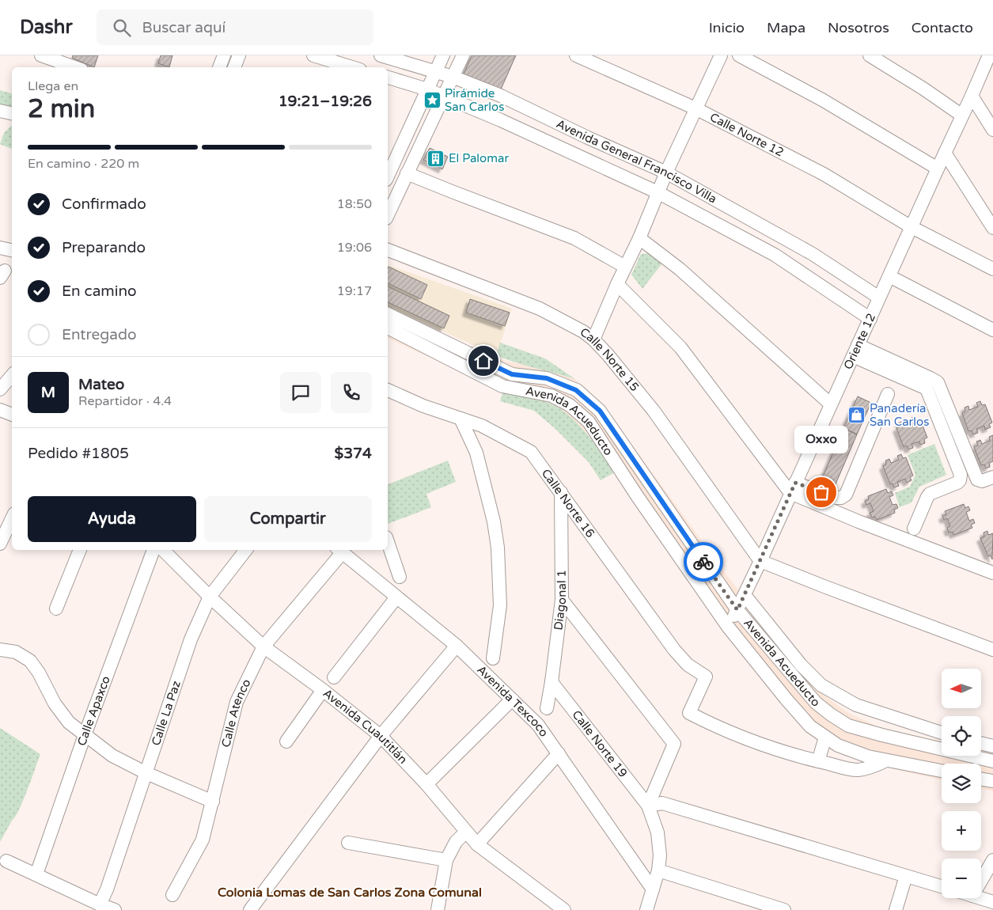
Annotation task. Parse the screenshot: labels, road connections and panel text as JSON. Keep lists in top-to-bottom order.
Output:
{
  "streets": {
    "street": [
      "Calle Norte 12",
      "Avenida General Francisco Villa",
      "Oriente 12",
      "Calle Norte 15",
      "Avenida Acueducto",
      "Calle Norte 16",
      "Diagonal 1",
      "Avenida Texcoco",
      "Calle Apaxco",
      "Calle La Paz",
      "Calle Atenco",
      "Avenida Cuautitlán",
      "Calle Norte 19"
    ]
  },
  "crossings": [
    ["Calle Norte 12", "Oriente 12"],
    ["Avenida General Francisco Villa", "Oriente 12"],
    ["Oriente 12", "Calle Norte 15"],
    ["Oriente 12", "Avenida Acueducto"],
    ["Calle Norte 16", "Diagonal 1"],
    ["Diagonal 1", "Calle Norte 19"],
    ["Avenida Texcoco", "Calle Atenco"],
    ["Avenida Texcoco", "Calle Norte 19"],
    ["Calle La Paz", "Avenida Cuautitlán"],
    ["Calle Atenco", "Avenida Cuautitlán"]
  ],
  "districts": ["Colonia Lomas de San Carlos Zona Comunal"],
  "places": {
    "place": ["Pirámide San Carlos"],
    "building": ["El Palomar"],
    "shop": ["Panadería San Carlos"],
    "other": ["Oxxo"]
  },
  "north": "left",
  "page": {
    "header": "Dashr",
    "search": "Buscar aquí",
    "nav": [
      "Inicio",
      "Mapa",
      "Nosotros",
      "Contacto"
    ],
    "heading": ["2 min", "Llega en", "19:21–19:26"],
    "panel": [
      "Mateo",
      "Repartidor · 4.4",
      "Pedido #1805",
      "$374"
    ],
    "bar": "En camino · 220 m",
    "list": [
      ["Confirmado", "18:50"],
      ["Preparando", "19:06"],
      ["En camino", "19:17"],
      "Entregado"
    ],
    "round": "M",
    "bubble": "Oxxo",
    "buttons": ["Ayuda", "Compartir"],
    "map_buttons": ["+", "−"]
  }
}
